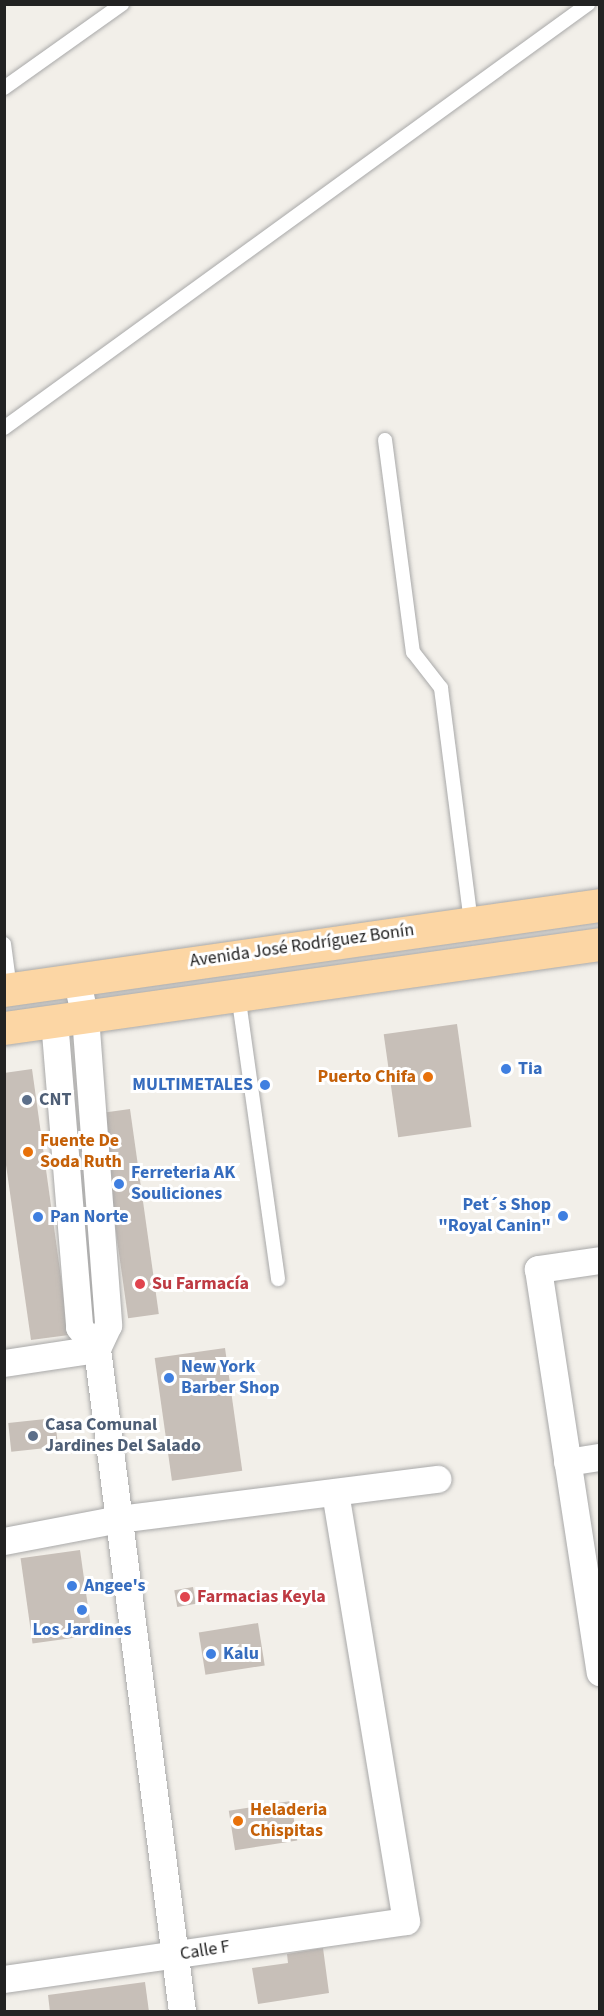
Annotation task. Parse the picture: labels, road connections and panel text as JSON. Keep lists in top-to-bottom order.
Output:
{
  "streets": {
    "main road": ["Avenida José Rodríguez Bonín"],
    "street": ["Calle F"]
  },
  "places": [
    "Tia",
    "Puerto Chifa",
    "MULTIMETALES",
    "CNT",
    "Fuente De Soda Ruth",
    "Ferreteria AK Souliciones",
    "Pet´s Shop \"Royal Canin\"",
    "Pan Norte",
    "Su Farmacía",
    "New York Barber Shop",
    "Casa Comunal Jardines Del Salado",
    "Angee's",
    "Farmacias Keyla",
    "Los Jardines",
    "Kalu",
    "Heladeria Chispitas"
  ]
}
